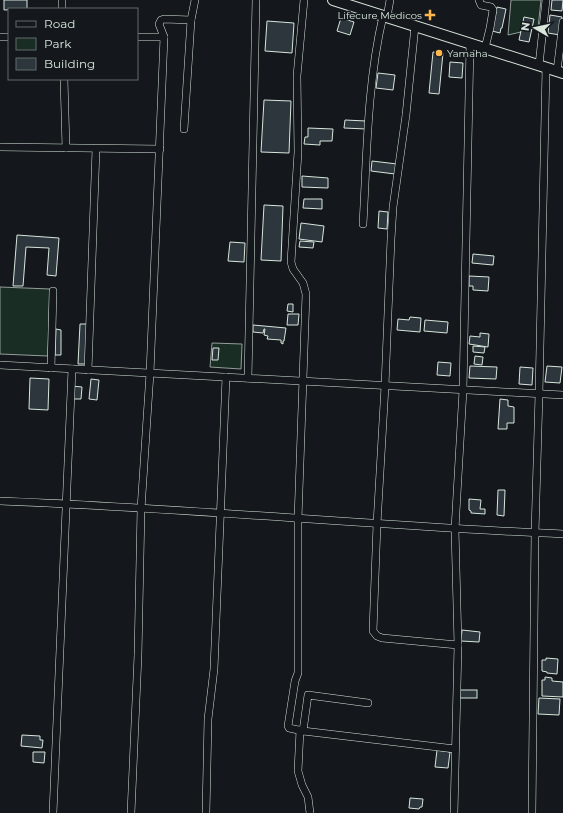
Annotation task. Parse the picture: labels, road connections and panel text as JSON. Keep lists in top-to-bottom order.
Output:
{
  "places": {
    "health": ["Lifecure Medicos"],
    "other": ["Yamaha"]
  },
  "legend": ["Road", "Park", "Building"],
  "north": "left"
}
